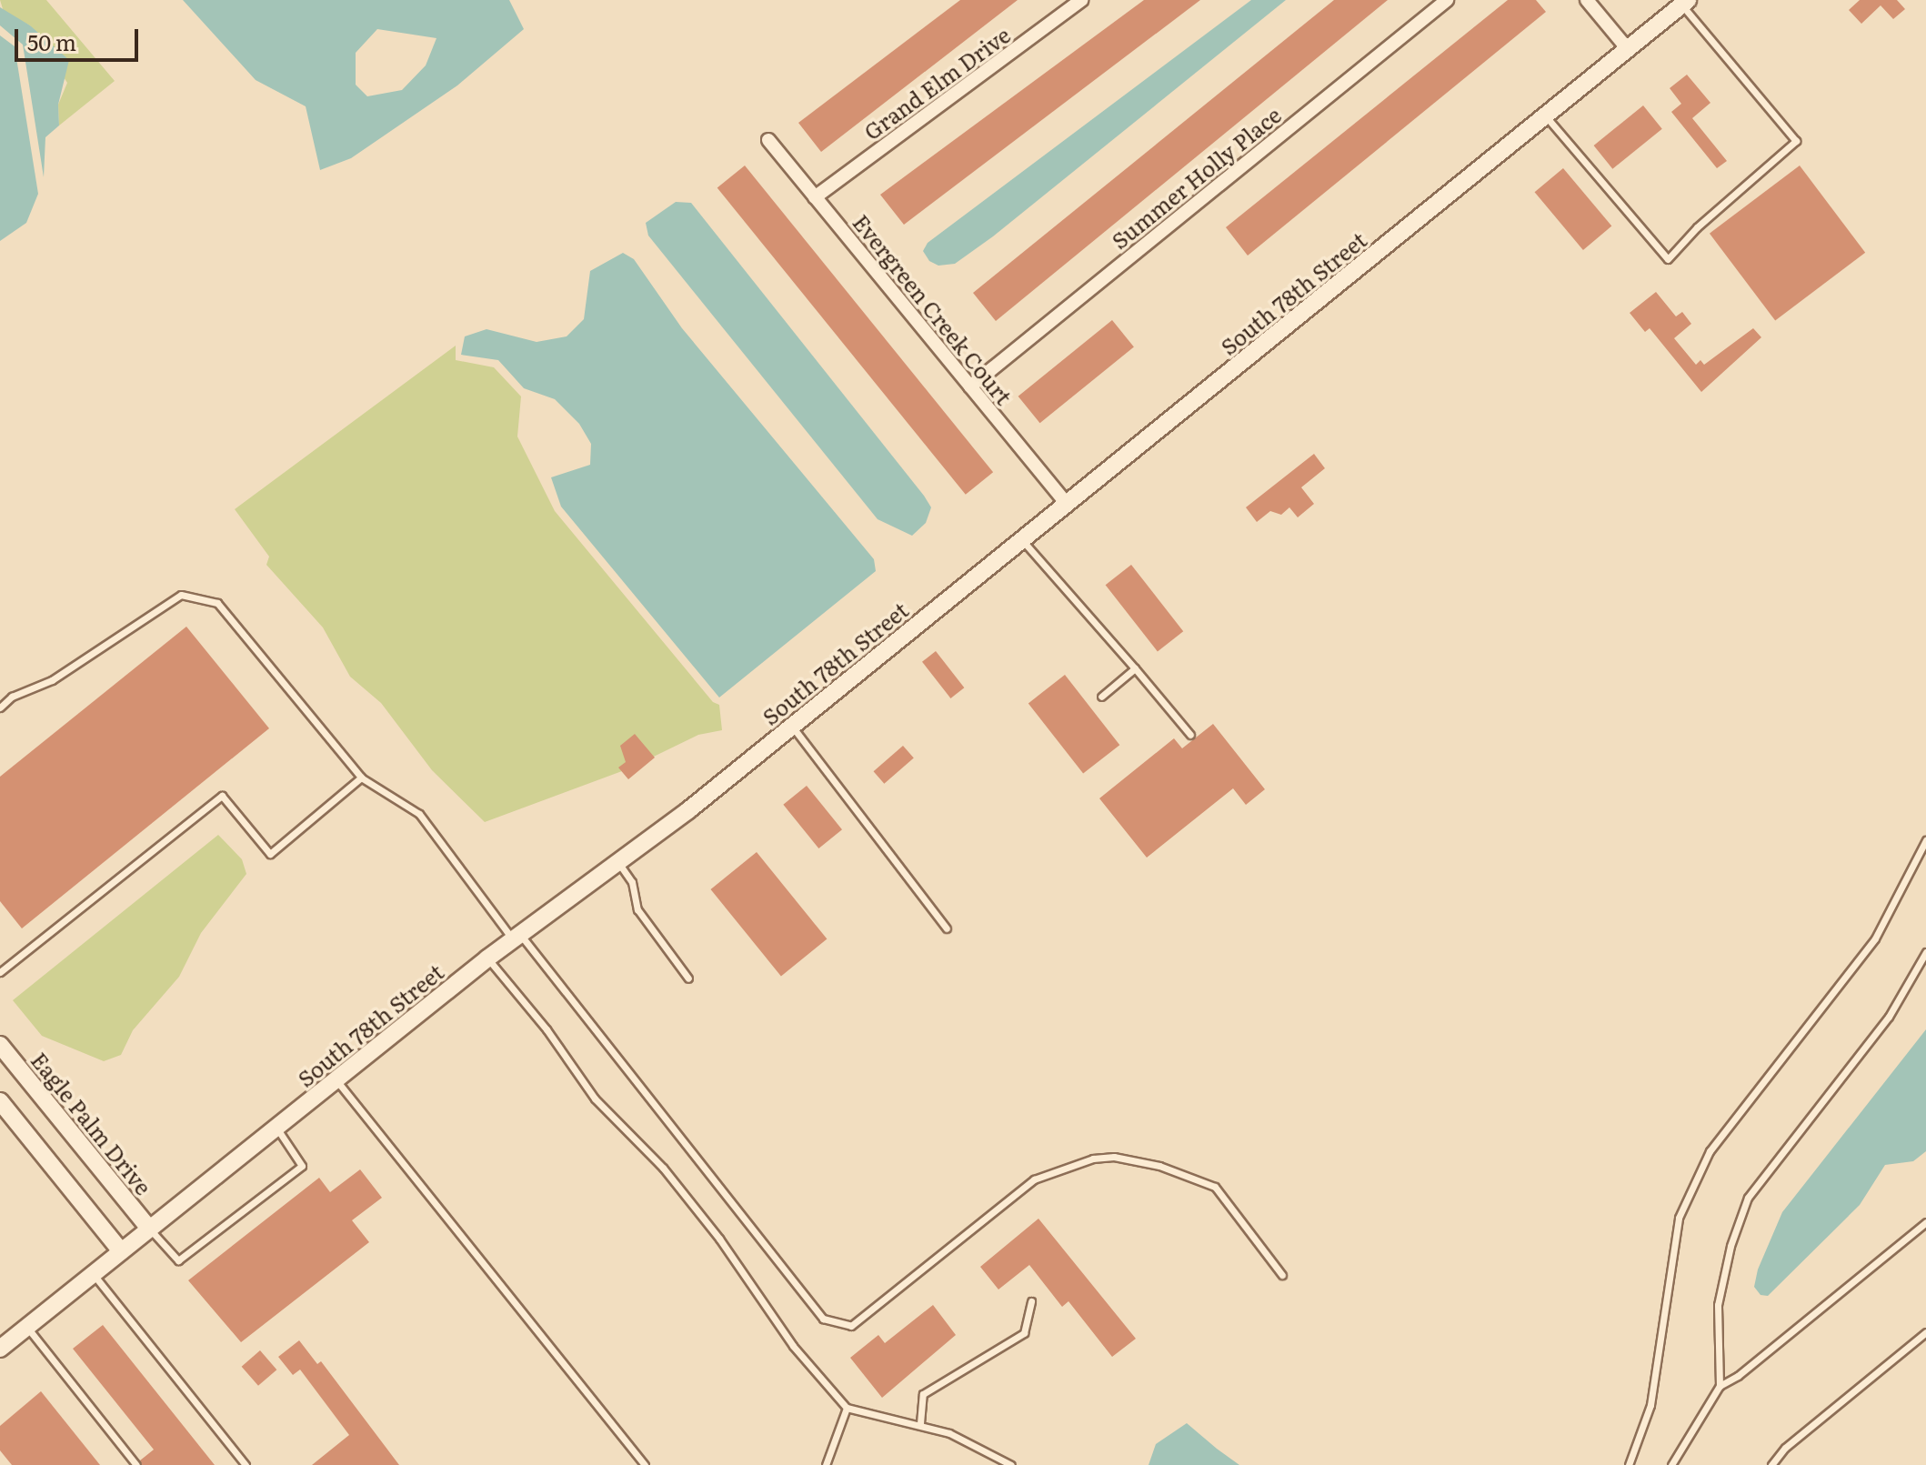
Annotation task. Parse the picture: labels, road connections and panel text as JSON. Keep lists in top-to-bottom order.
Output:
{
  "streets": {
    "street": [
      "Grand Elm Drive",
      "Summer Holly Place",
      "South 78th Street",
      "Evergreen Creek Court",
      "Eagle Palm Drive"
    ]
  },
  "crossings": [
    ["Grand Elm Drive", "Evergreen Creek Court"],
    ["Summer Holly Place", "Evergreen Creek Court"],
    ["South 78th Street", "Evergreen Creek Court"],
    ["South 78th Street", "Eagle Palm Drive"]
  ],
  "scale_bar": "50 m"
}
